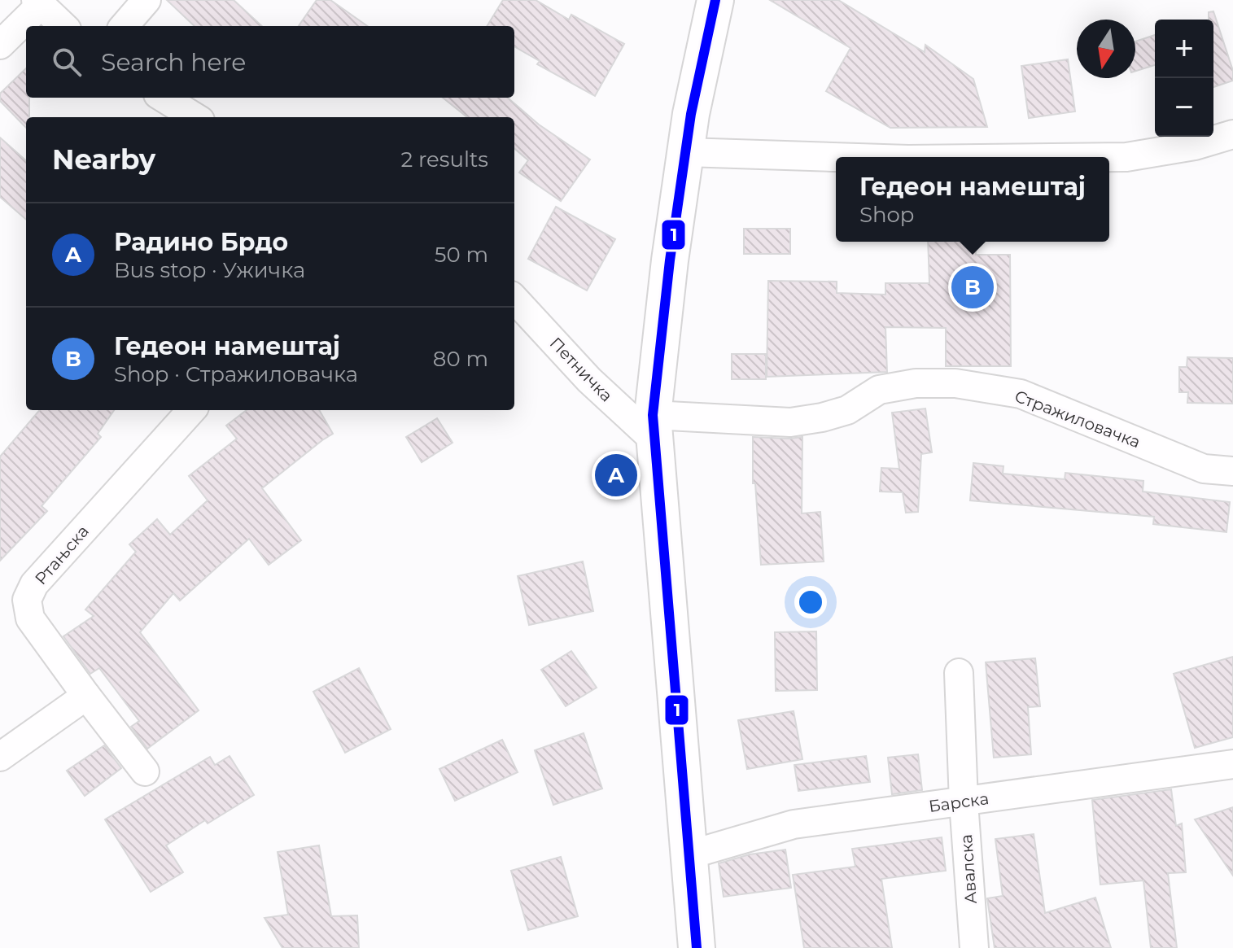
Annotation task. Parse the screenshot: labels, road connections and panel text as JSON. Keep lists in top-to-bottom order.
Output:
{
  "streets": {
    "street": [
      "Петничка",
      "Стражиловачка",
      "Ртањска",
      "Барска",
      "Авалска"
    ]
  },
  "crossings": [
    ["Петничка", "Стражиловачка"],
    ["Барска", "Авалска"]
  ],
  "lines": ["transit line 1"],
  "north": "bottom",
  "page": {
    "map_buttons": ["+", "−"],
    "search": "Search here",
    "heading": ["Nearby", "2 results"],
    "popup": ["Гедеон намештај", "Shop"],
    "list": [
      {
        "mark": "A",
        "name": "Радино Брдо",
        "note": "Bus stop · Ужичка",
        "value": "50 m"
      },
      {
        "mark": "B",
        "name": "Гедеон намештај",
        "note": "Shop · Стражиловачка",
        "value": "80 m"
      }
    ],
    "pins": ["B", "A"]
  }
}
